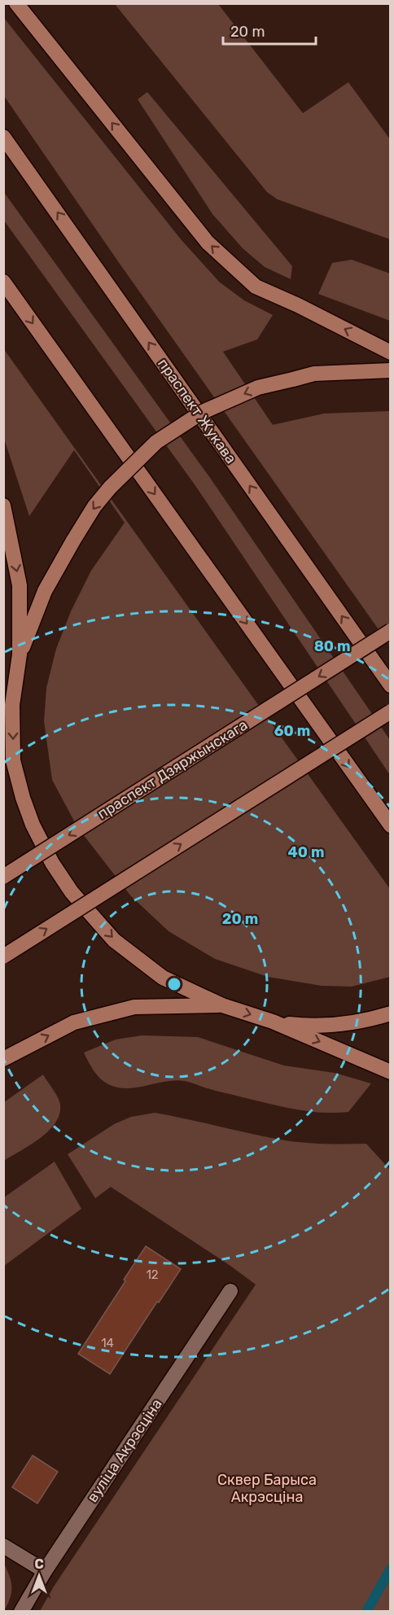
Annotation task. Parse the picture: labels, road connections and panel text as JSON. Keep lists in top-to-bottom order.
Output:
{
  "streets": {
    "main road": ["праспект Жукава", "праспект Дзяржынскага"],
    "street": ["вуліца Акрэсціна"]
  },
  "parks": ["Сквер Барыса Акрэсціна"],
  "house_numbers": ["12", "14"],
  "scale_bar": "20 m",
  "north": "top",
  "rings": [
    "80 m",
    "60 m",
    "40 m",
    "20 m"
  ]
}
